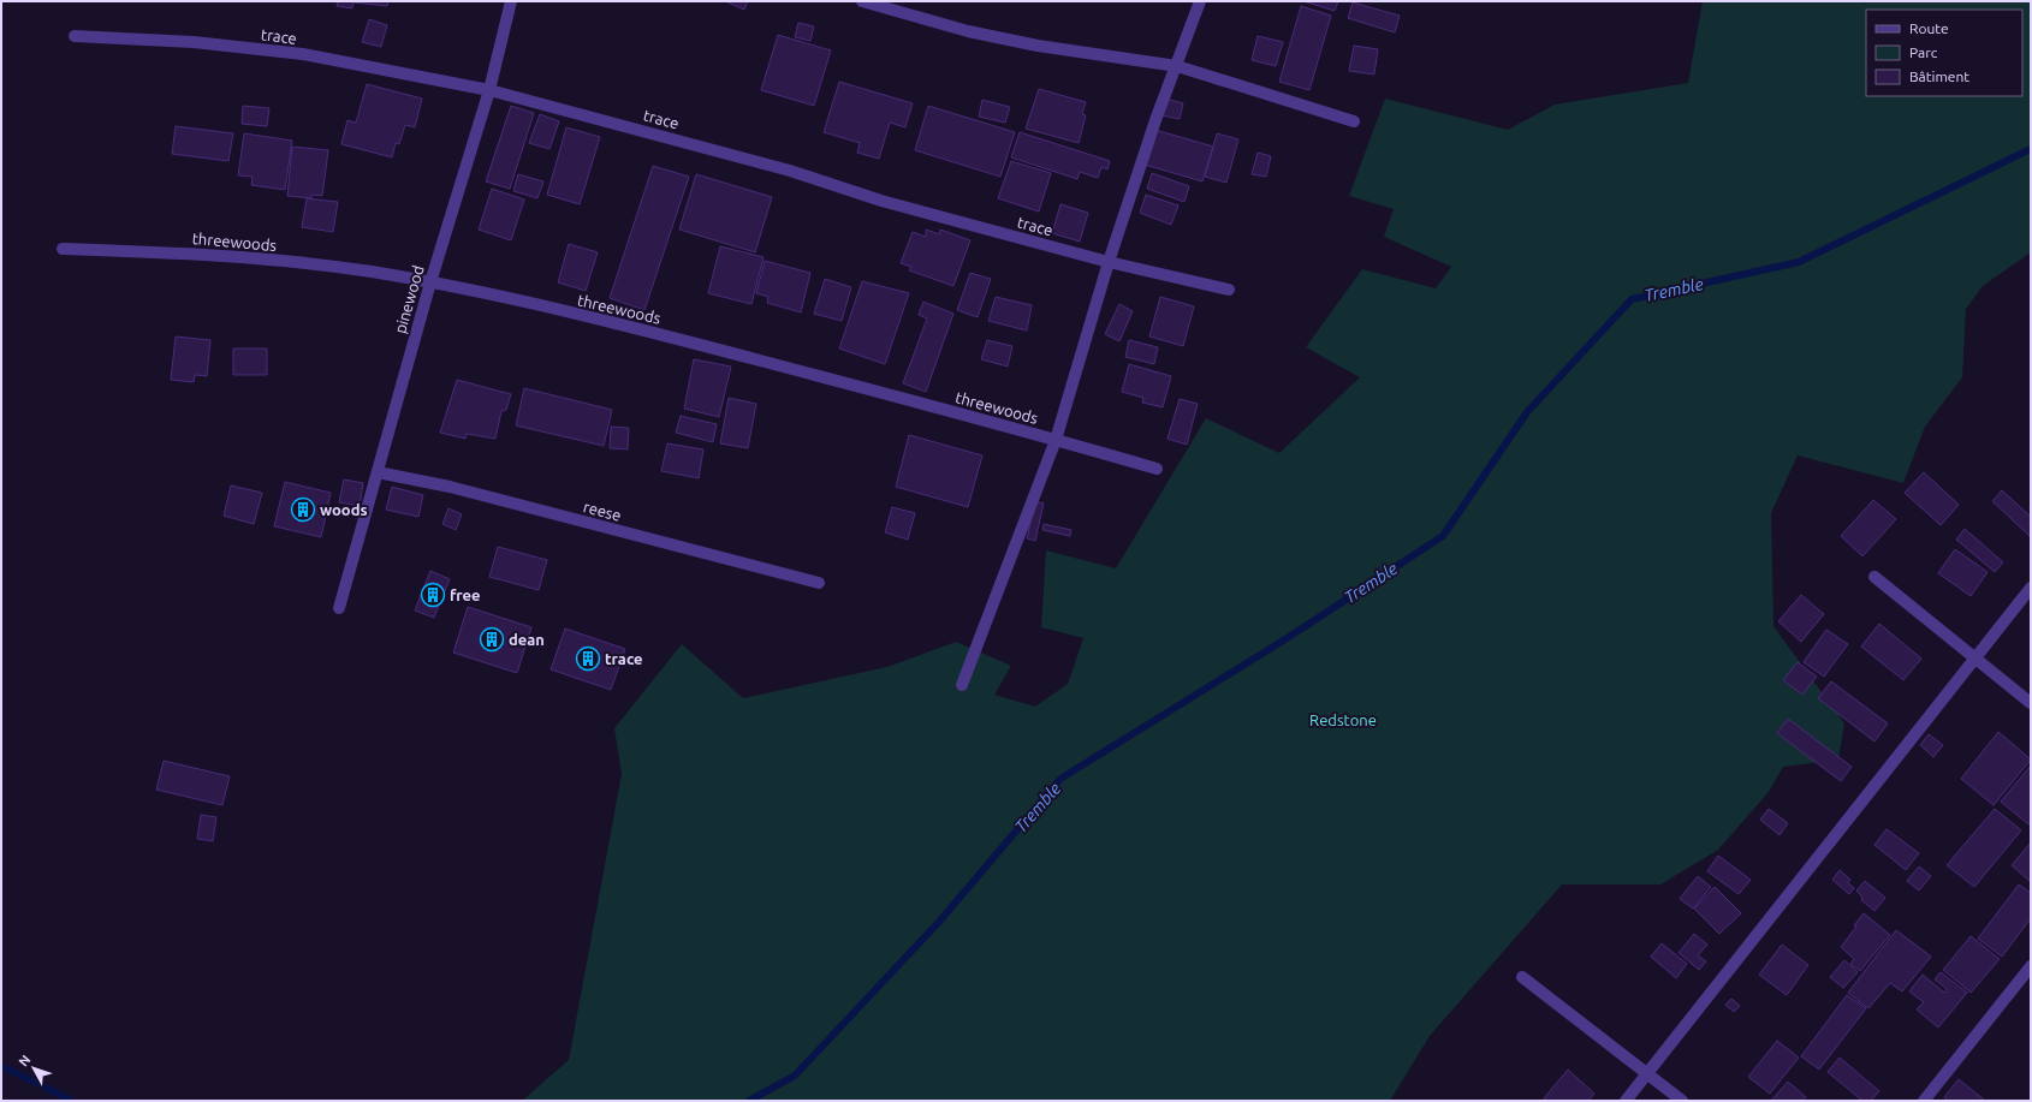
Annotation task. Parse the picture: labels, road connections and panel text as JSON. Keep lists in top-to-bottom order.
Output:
{
  "streets": {
    "street": [
      "trace",
      "threewoods",
      "pinewood",
      "reese"
    ]
  },
  "crossings": [
    ["trace", "pinewood"],
    ["threewoods", "pinewood"],
    ["pinewood", "reese"]
  ],
  "water": ["Tremble"],
  "parks": ["Redstone"],
  "places": {
    "building": [
      "woods",
      "free",
      "dean",
      "trace"
    ]
  },
  "legend": ["Route", "Parc", "Bâtiment"],
  "north": "top left"
}
